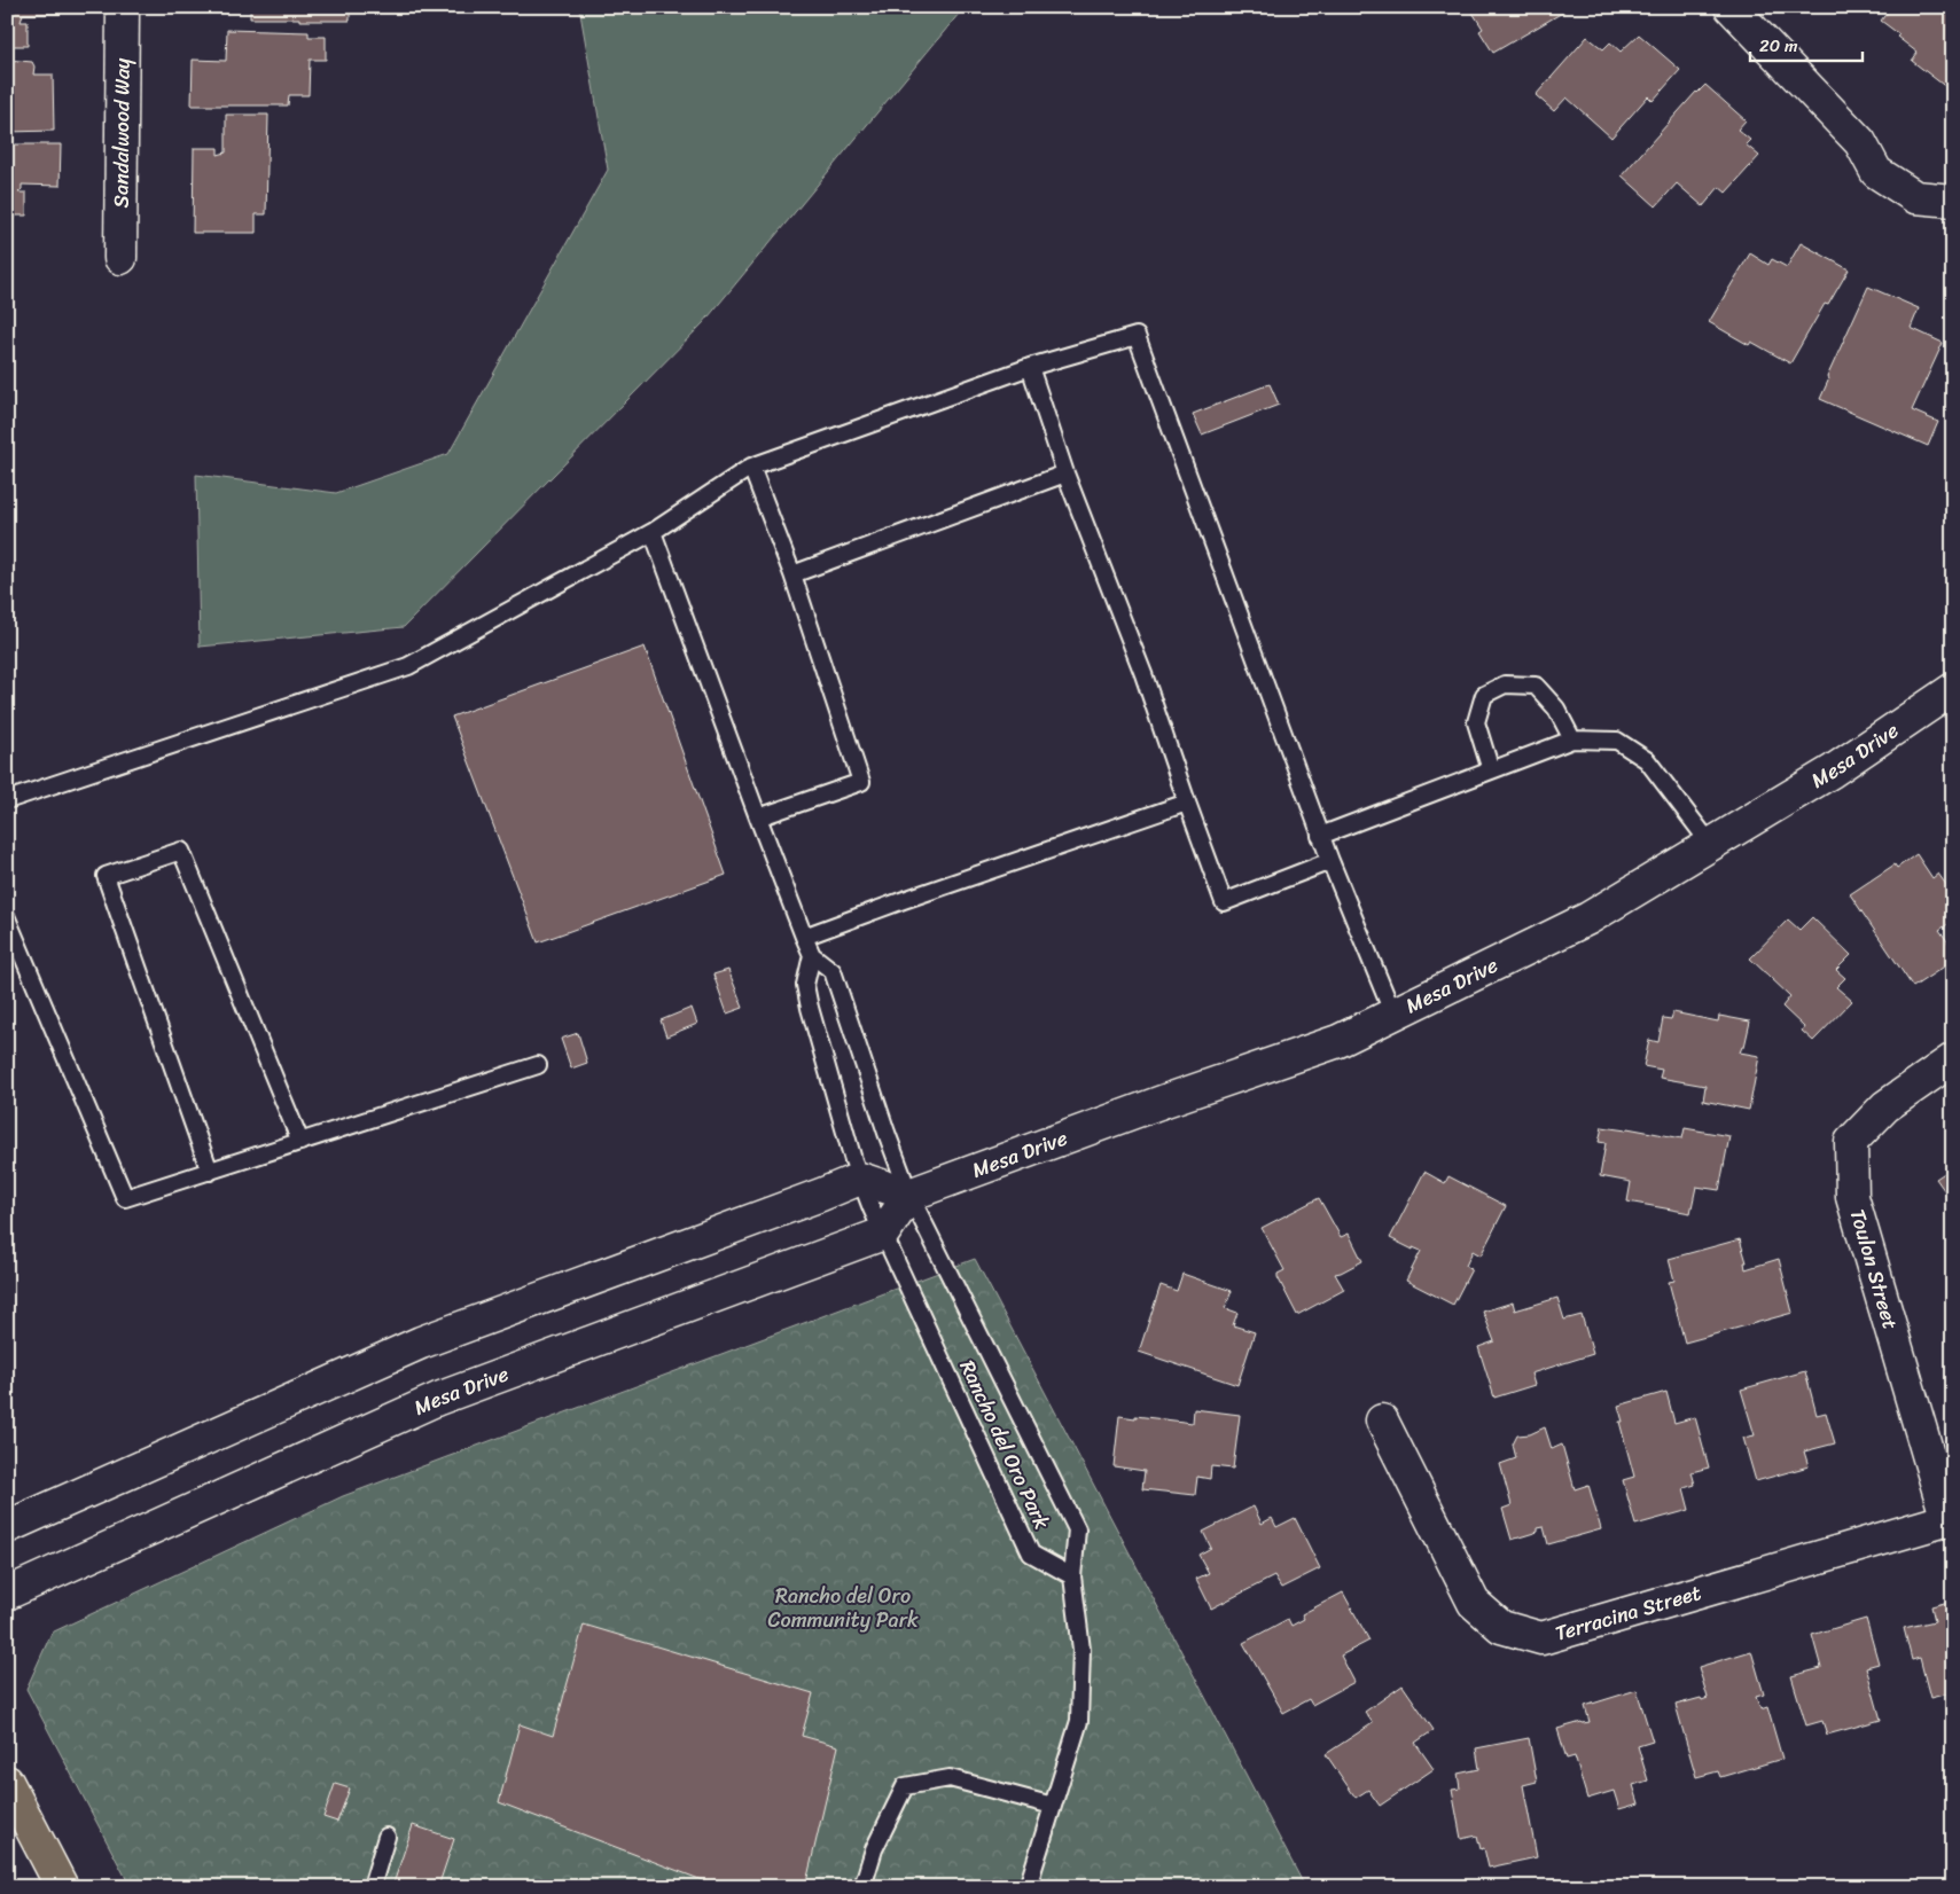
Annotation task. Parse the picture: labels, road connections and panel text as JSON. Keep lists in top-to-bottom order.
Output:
{
  "streets": {
    "main road": [
      "Sandalwood Way",
      "Mesa Drive",
      "Toulon Street",
      "Terracina Street"
    ],
    "lane": ["Rancho del Oro Park"]
  },
  "crossings": [
    ["Mesa Drive", "Rancho del Oro Park"],
    ["Toulon Street", "Terracina Street"]
  ],
  "parks": ["Rancho del Oro Community Park"],
  "scale_bar": "20 m"
}
